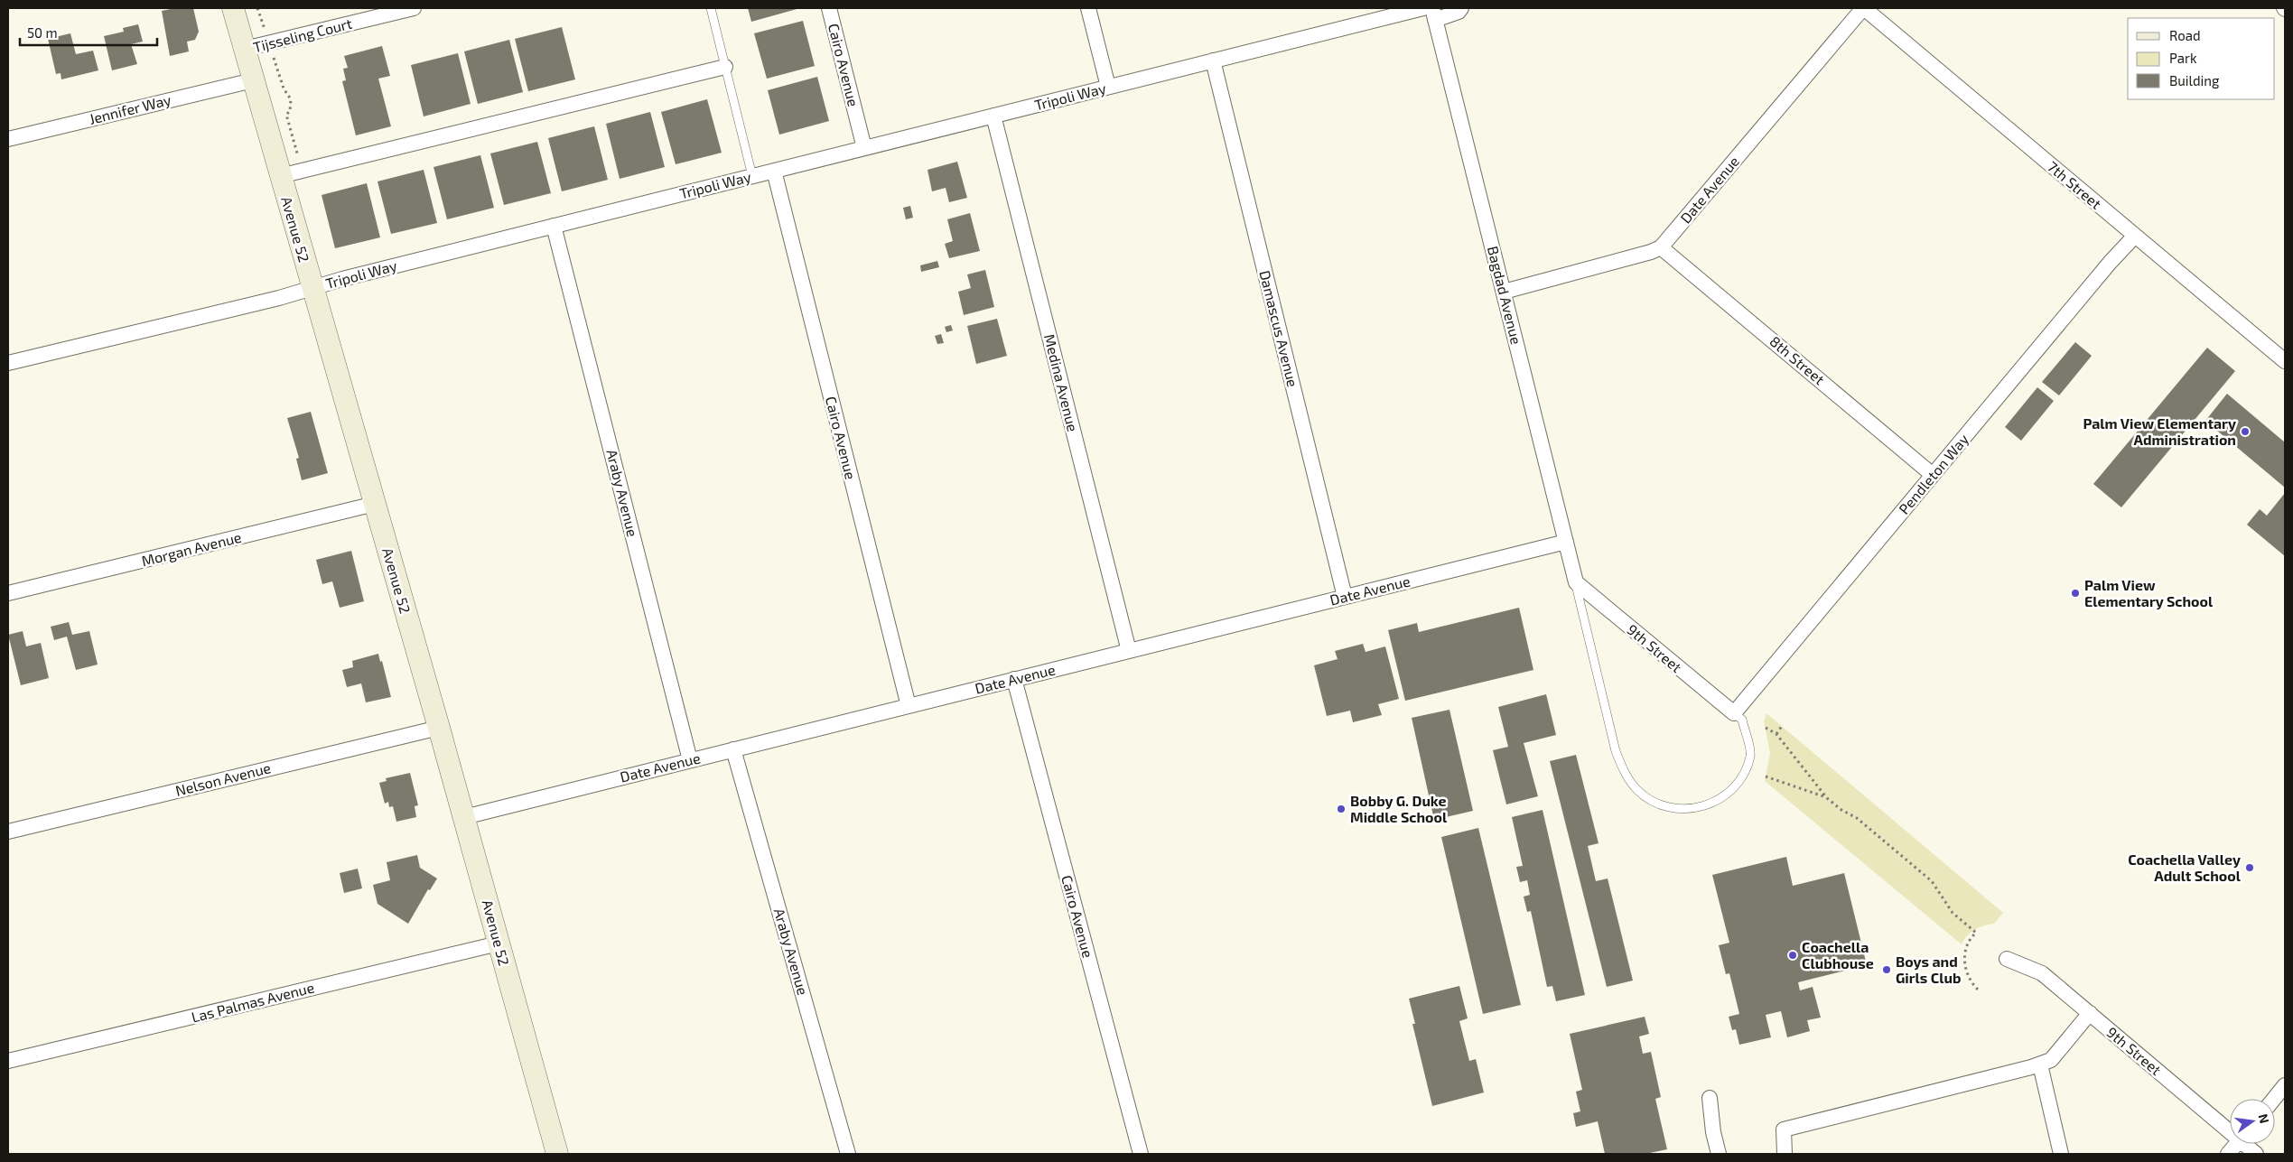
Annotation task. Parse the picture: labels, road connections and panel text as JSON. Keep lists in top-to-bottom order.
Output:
{
  "streets": {
    "main road": ["Avenue 52"],
    "street": [
      "Tijsseling Court",
      "Cairo Avenue",
      "Tripoli Way",
      "Jennifer Way",
      "7th Street",
      "Date Avenue",
      "Bagdad Avenue",
      "Damascus Avenue",
      "8th Street",
      "Medina Avenue",
      "Pendleton Way",
      "Araby Avenue",
      "Morgan Avenue",
      "9th Street",
      "Nelson Avenue",
      "Las Palmas Avenue"
    ]
  },
  "crossings": [
    ["Tijsseling Court", "Avenue 52"],
    ["Cairo Avenue", "Tripoli Way"],
    ["Cairo Avenue", "Date Avenue"],
    ["Tripoli Way", "Avenue 52"],
    ["Tripoli Way", "Damascus Avenue"],
    ["Tripoli Way", "Medina Avenue"],
    ["Tripoli Way", "Araby Avenue"],
    ["Jennifer Way", "Avenue 52"],
    ["7th Street", "Date Avenue"],
    ["7th Street", "Pendleton Way"],
    ["Date Avenue", "Avenue 52"],
    ["Date Avenue", "Bagdad Avenue"],
    ["Date Avenue", "Damascus Avenue"],
    ["Date Avenue", "8th Street"],
    ["Date Avenue", "Medina Avenue"],
    ["Date Avenue", "Araby Avenue"],
    ["Avenue 52", "Morgan Avenue"],
    ["Avenue 52", "Nelson Avenue"],
    ["Avenue 52", "Las Palmas Avenue"],
    ["Bagdad Avenue", "9th Street"],
    ["8th Street", "Pendleton Way"],
    ["Pendleton Way", "9th Street"]
  ],
  "places": [
    "Palm View Elementary Administration",
    "Palm View Elementary School",
    "Bobby G. Duke Middle School",
    "Coachella Valley Adult School",
    "Coachella Clubhouse",
    "Boys and Girls Club"
  ],
  "legend": ["Road", "Park", "Building"],
  "scale_bar": "50 m",
  "north": "right"
}
